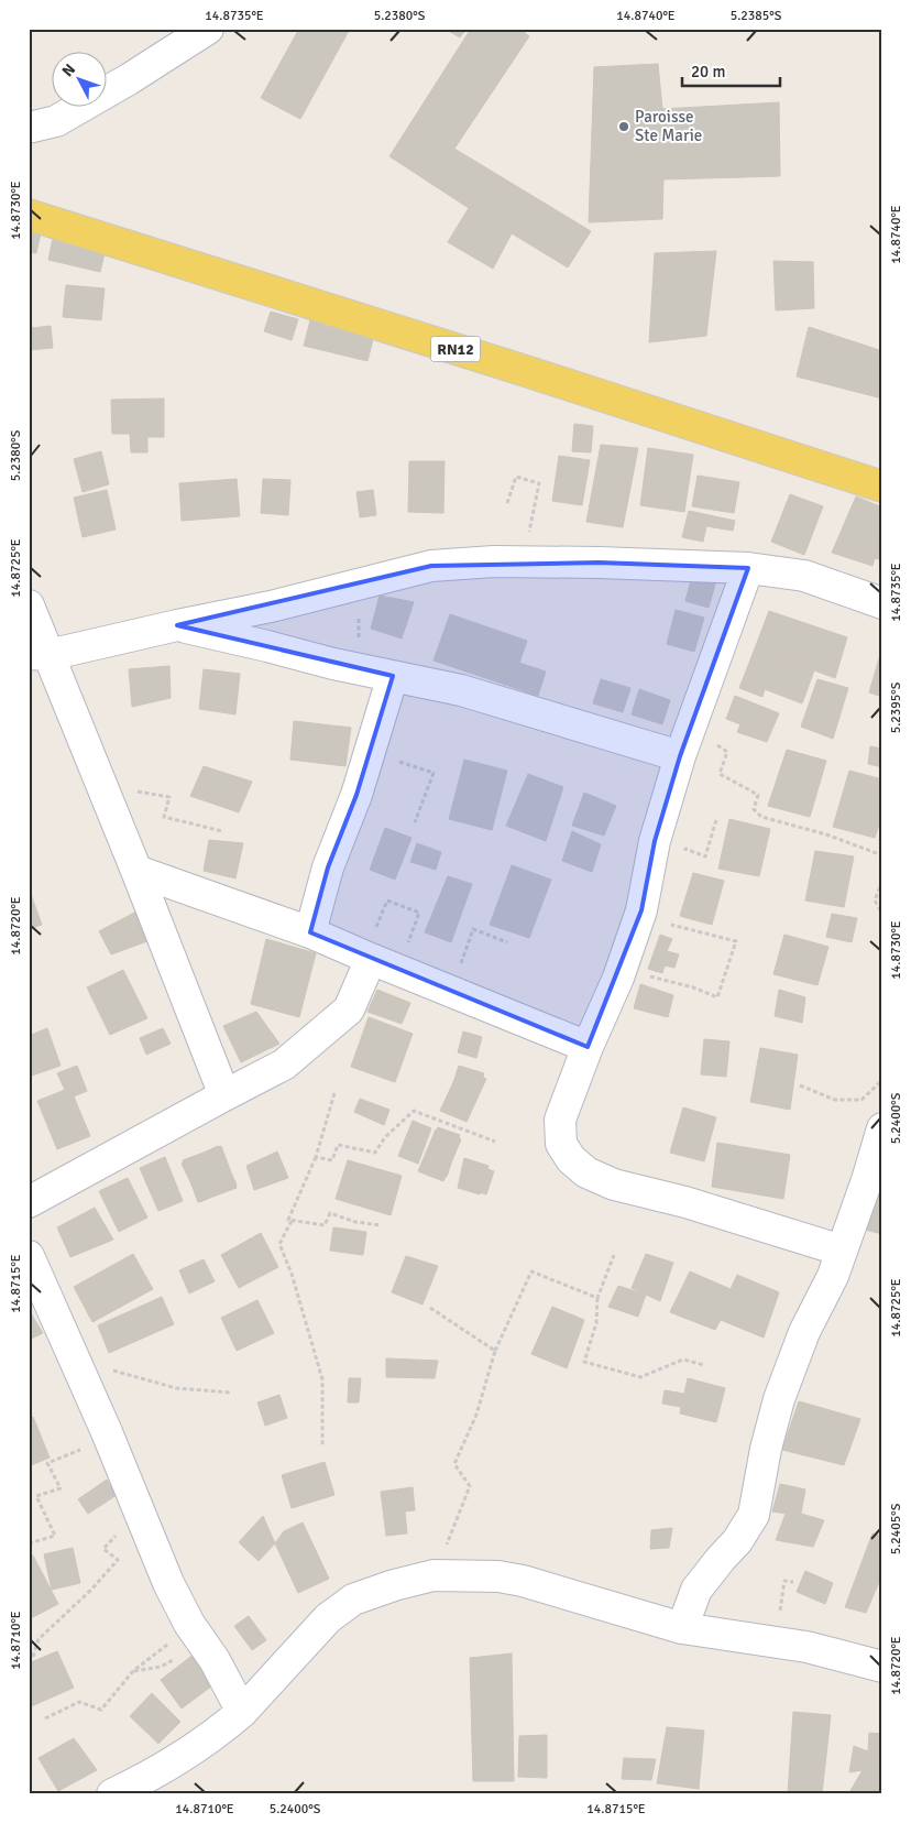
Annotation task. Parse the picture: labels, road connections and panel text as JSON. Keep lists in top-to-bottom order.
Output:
{
  "streets": {
    "main road": ["RN12"]
  },
  "places": ["Paroisse Ste Marie"],
  "scale_bar": "20 m",
  "north": "top left",
  "coordinates": [
    "14.8735°E",
    "5.2380°S",
    "14.8740°E",
    "5.2385°S",
    "14.8730°E",
    "14.8725°E",
    "5.2395°S",
    "14.8720°E",
    "5.2400°S",
    "14.8715°E",
    "5.2405°S",
    "14.8710°E"
  ]
}
